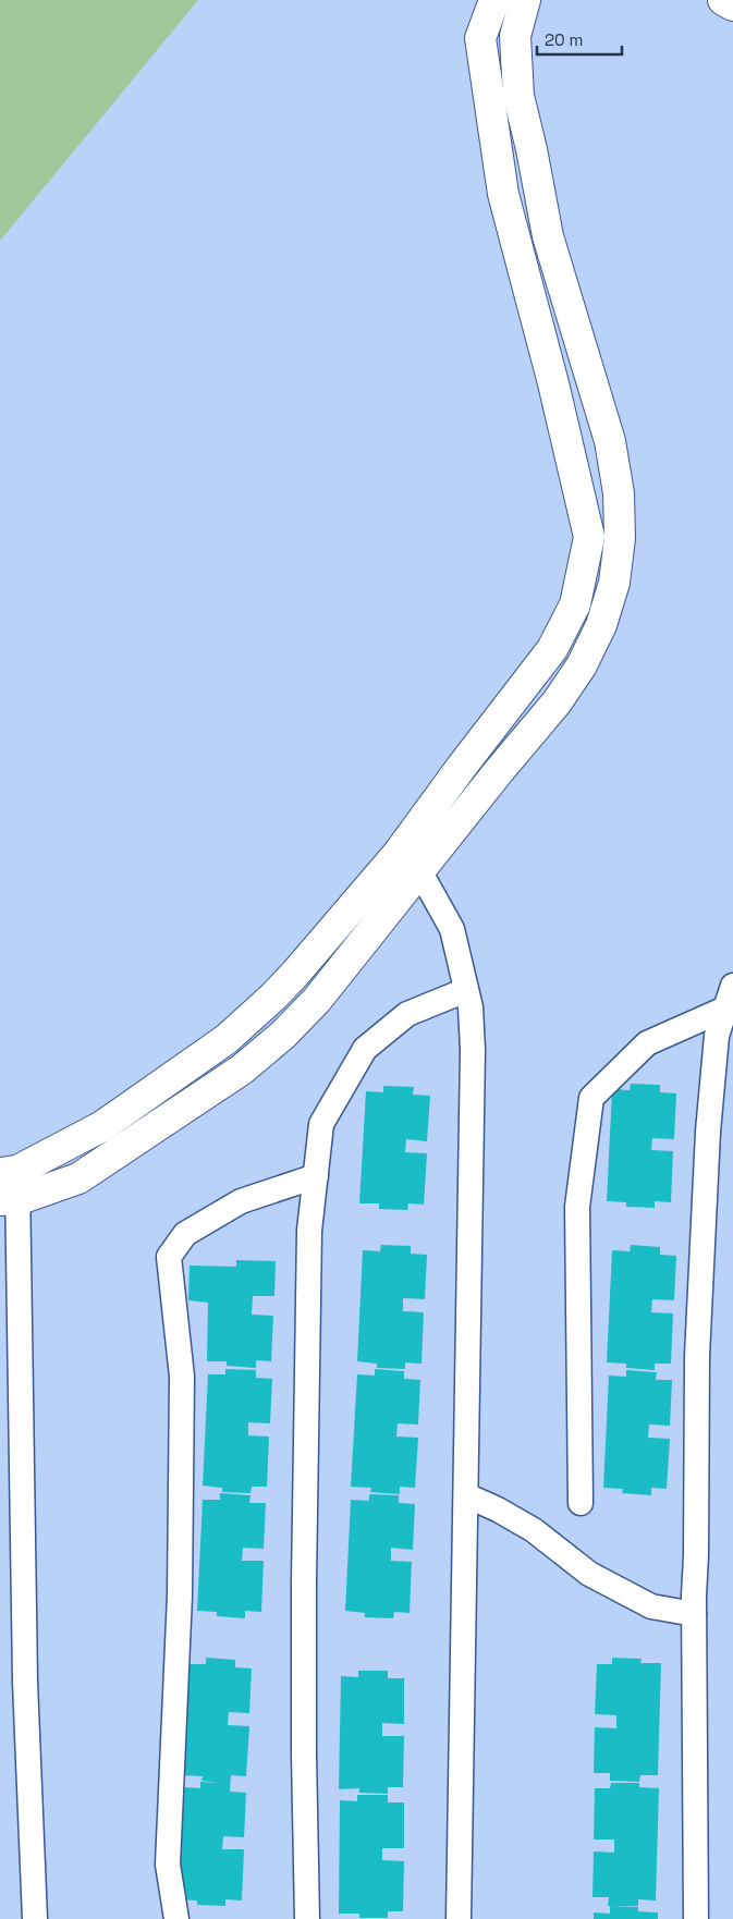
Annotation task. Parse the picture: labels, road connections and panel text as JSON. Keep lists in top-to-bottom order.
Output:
{
  "scale_bar": "20 m"
}
